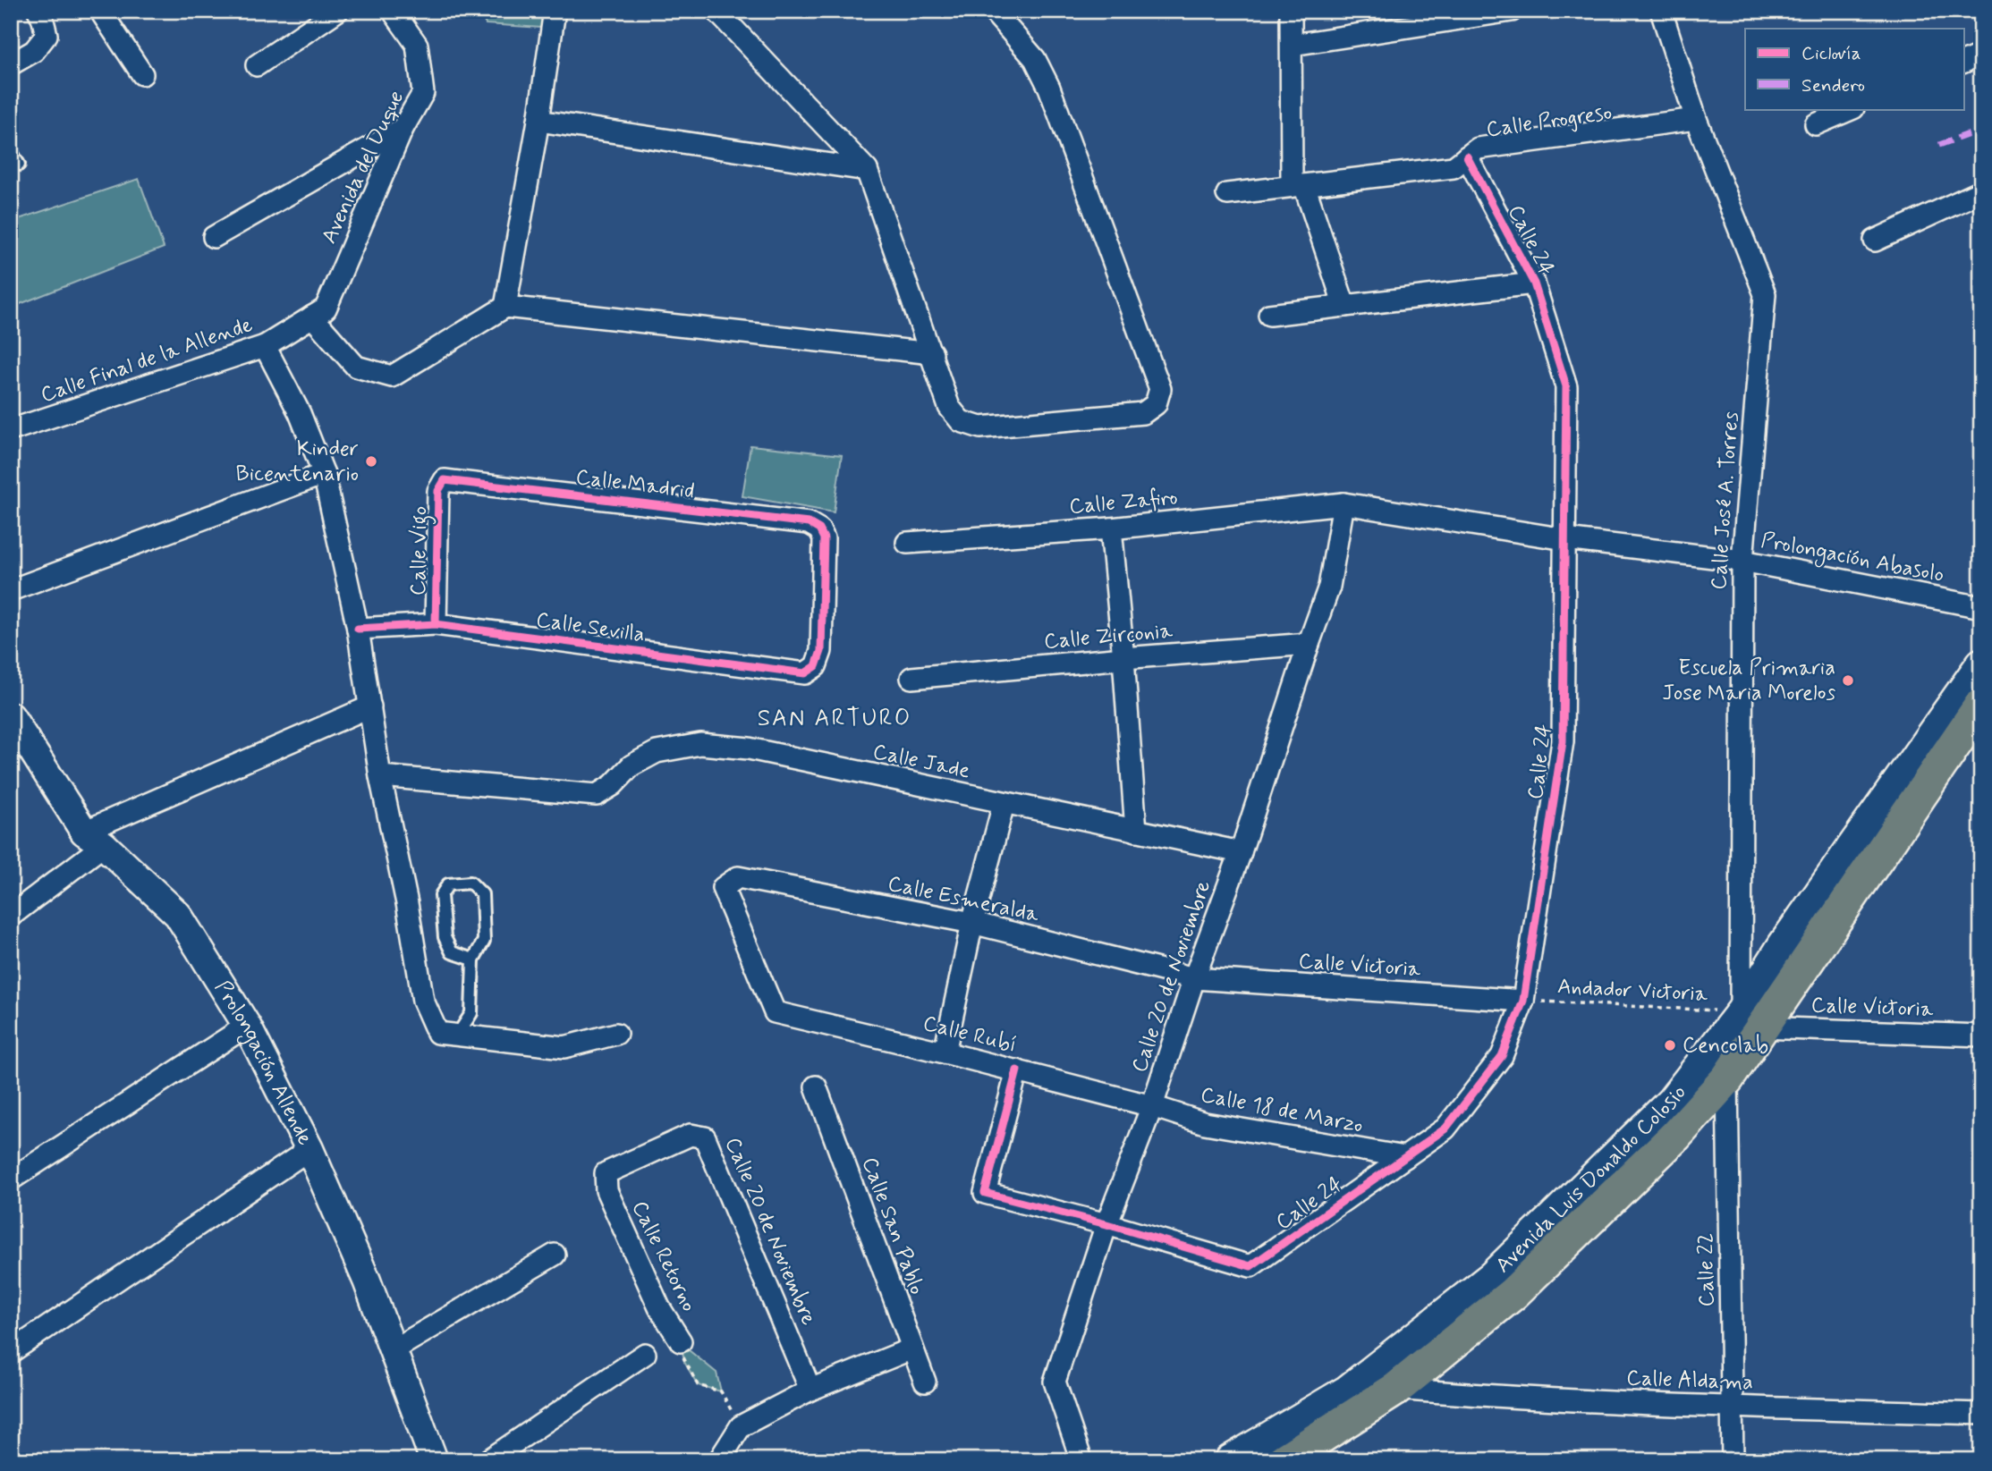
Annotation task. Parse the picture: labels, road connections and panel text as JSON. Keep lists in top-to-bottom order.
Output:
{
  "streets": {
    "main road": ["Avenida Luis Donaldo Colosio"],
    "street": [
      "Calle Progreso",
      "Avenida del Duque",
      "Calle 24",
      "Calle Final de la Allende",
      "Calle Madrid",
      "Calle José A. Torres",
      "Calle Zafiro",
      "Calle Vigo",
      "Prolongación Abasolo",
      "Calle Sevilla",
      "Calle Zirconia",
      "Calle Jade",
      "Calle Esmeralda",
      "Calle Victoria",
      "Calle 20 de Noviembre",
      "Calle Rubí",
      "Prolongación Allende",
      "Calle 18 de Marzo",
      "Calle San Pablo",
      "Calle Retorno",
      "Calle 22",
      "Calle Aldama"
    ],
    "path": ["Andador Victoria"]
  },
  "crossings": [
    ["Calle Progreso", "Calle 24"],
    ["Calle Progreso", "Calle José A. Torres"],
    ["Avenida del Duque", "Calle Final de la Allende"],
    ["Calle 24", "Prolongación Abasolo"],
    ["Calle 24", "Calle Victoria"],
    ["Calle 24", "Calle 20 de Noviembre"],
    ["Calle 24", "Andador Victoria"],
    ["Calle 24", "Calle 18 de Marzo"],
    ["Calle Madrid", "Calle Vigo"],
    ["Calle Madrid", "Calle Sevilla"],
    ["Calle José A. Torres", "Prolongación Abasolo"],
    ["Calle José A. Torres", "Calle Victoria"],
    ["Calle José A. Torres", "Andador Victoria"],
    ["Calle José A. Torres", "Avenida Luis Donaldo Colosio"],
    ["Calle Zafiro", "Prolongación Abasolo"],
    ["Calle Zafiro", "Calle 20 de Noviembre"],
    ["Calle Vigo", "Calle Sevilla"],
    ["Prolongación Abasolo", "Calle 20 de Noviembre"],
    ["Calle Zirconia", "Calle 20 de Noviembre"],
    ["Calle Jade", "Calle 20 de Noviembre"],
    ["Calle Esmeralda", "Calle Victoria"],
    ["Calle Esmeralda", "Calle 20 de Noviembre"],
    ["Calle Esmeralda", "Calle Rubí"],
    ["Calle Victoria", "Calle 20 de Noviembre"],
    ["Calle Victoria", "Andador Victoria"],
    ["Calle Victoria", "Avenida Luis Donaldo Colosio"],
    ["Calle 20 de Noviembre", "Calle Rubí"],
    ["Calle 20 de Noviembre", "Calle 18 de Marzo"],
    ["Calle 20 de Noviembre", "Calle Retorno"],
    ["Andador Victoria", "Avenida Luis Donaldo Colosio"],
    ["Calle Rubí", "Calle 18 de Marzo"],
    ["Avenida Luis Donaldo Colosio", "Calle 22"],
    ["Avenida Luis Donaldo Colosio", "Calle Aldama"],
    ["Calle 22", "Calle Aldama"]
  ],
  "districts": ["SAN ARTURO"],
  "places": ["Kinder Bicentenario", "Escuela Primaria Jose Maria Morelos", "Cencolab"],
  "legend": ["Ciclovía", "Sendero"]
}
